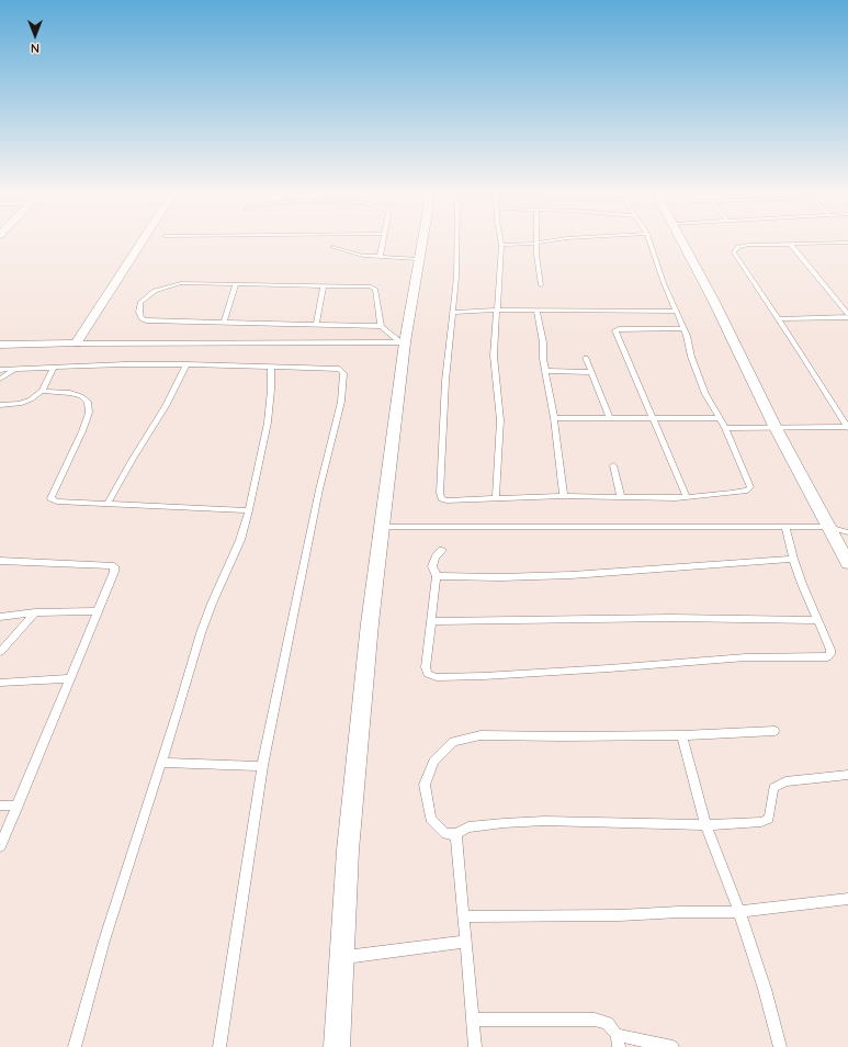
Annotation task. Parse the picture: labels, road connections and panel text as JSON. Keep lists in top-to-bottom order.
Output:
{
  "north": "bottom"
}
